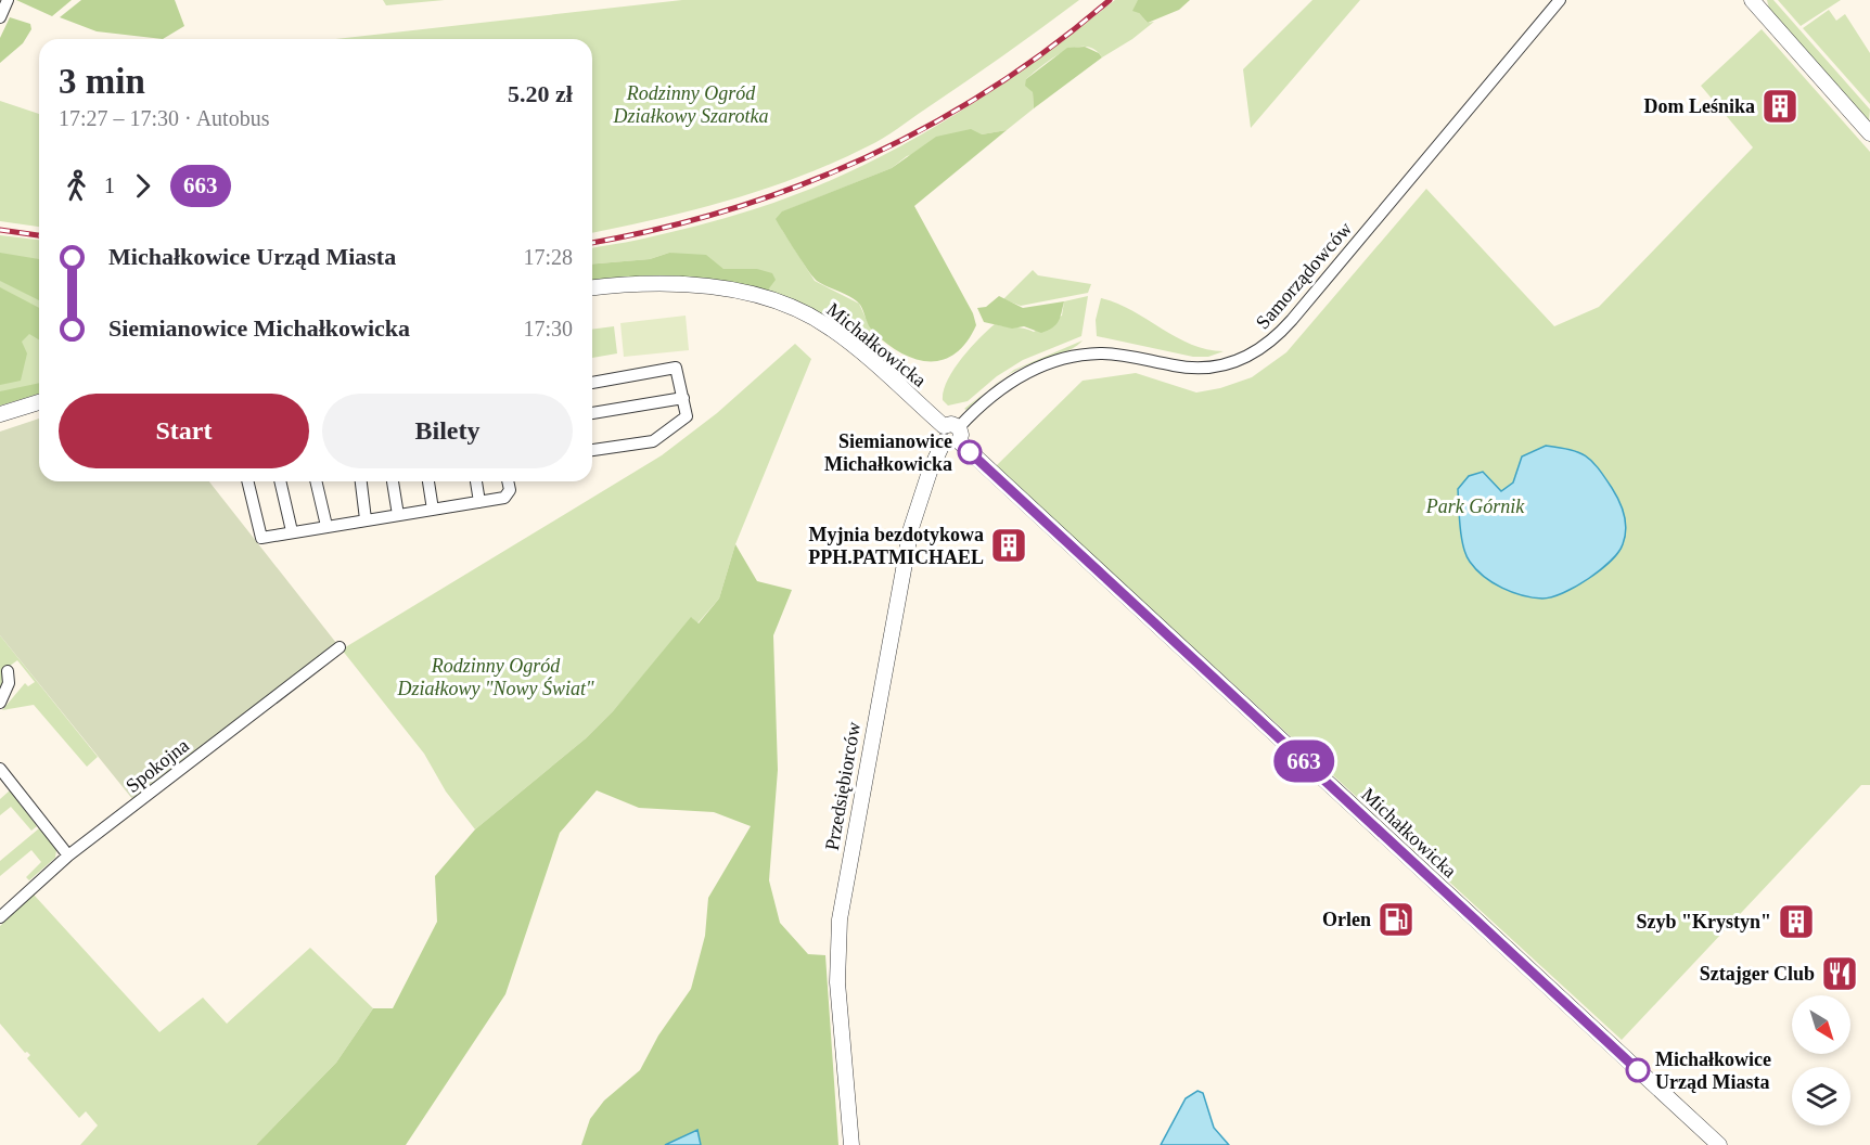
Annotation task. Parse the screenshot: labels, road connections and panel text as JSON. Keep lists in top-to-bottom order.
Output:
{
  "streets": {
    "street": [
      "Samorządowców",
      "Michałkowicka",
      "Spokojna",
      "Przedsiębiorców"
    ]
  },
  "crossings": [
    ["Samorządowców", "Michałkowicka"],
    ["Samorządowców", "Przedsiębiorców"],
    ["Michałkowicka", "Przedsiębiorców"]
  ],
  "parks": ["Rodzinny Ogród Działkowy Szarotka", "Park Górnik", "Rodzinny Ogród Działkowy \"Nowy Świat\""],
  "places": {
    "building": ["Dom Leśnika", "Myjnia bezdotykowa PPH.PATMICHAEL", "Szyb \"Krystyn\""],
    "other": ["Siemianowice Michałkowicka", "Michałkowice Urząd Miasta"],
    "fuel station": ["Orlen"],
    "restaurant": ["Sztajger Club"]
  },
  "lines": ["bus line 663"],
  "north": "bottom right",
  "page": {
    "on_map": "663",
    "heading": ["3 min", "17:27 – 17:30 · Autobus", "5.20 zł"],
    "legs": ["1", "663"],
    "list": [
      {
        "name": "Michałkowice Urząd Miasta",
        "value": "17:28"
      },
      {
        "name": "Siemianowice Michałkowicka",
        "value": "17:30"
      }
    ],
    "buttons": ["Start", "Bilety"]
  }
}
